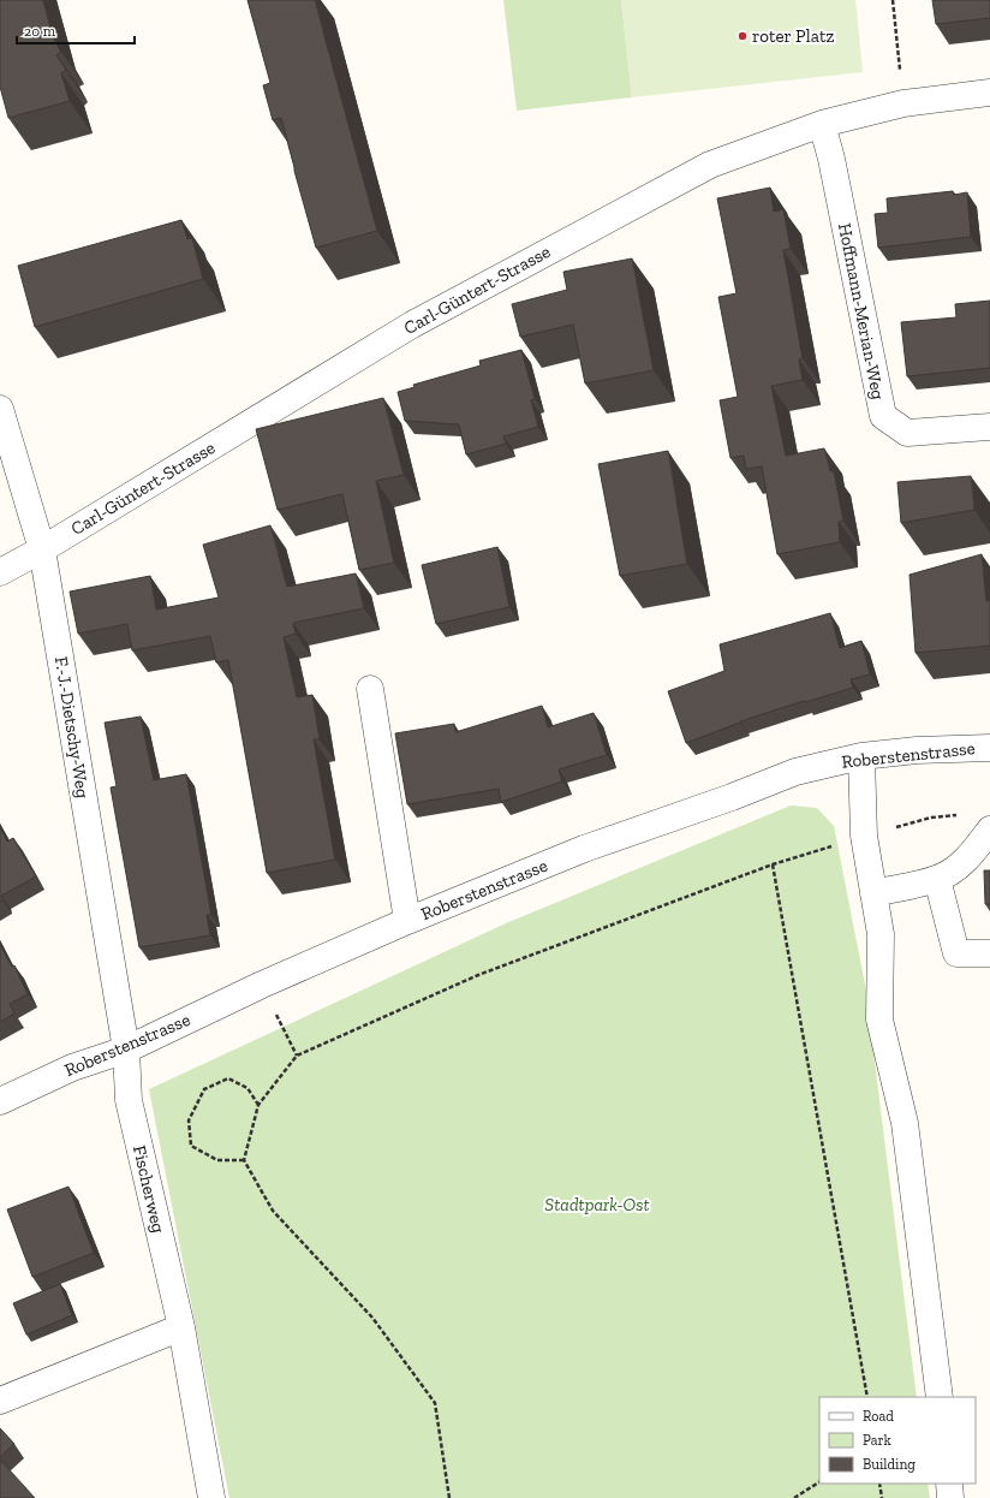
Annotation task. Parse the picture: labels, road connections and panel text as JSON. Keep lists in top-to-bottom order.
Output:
{
  "streets": {
    "street": [
      "Carl-Güntert-Strasse",
      "Hoffmann-Merian-Weg",
      "F.-J.-Dietschy-Weg",
      "Roberstenstrasse",
      "Fischerweg"
    ]
  },
  "crossings": [
    ["Carl-Güntert-Strasse", "Hoffmann-Merian-Weg"],
    ["Carl-Güntert-Strasse", "F.-J.-Dietschy-Weg"],
    ["F.-J.-Dietschy-Weg", "Roberstenstrasse"],
    ["F.-J.-Dietschy-Weg", "Fischerweg"],
    ["Roberstenstrasse", "Fischerweg"]
  ],
  "parks": ["Stadtpark-Ost"],
  "places": ["roter Platz"],
  "legend": ["Road", "Park", "Building"],
  "scale_bar": "20 m"
}
